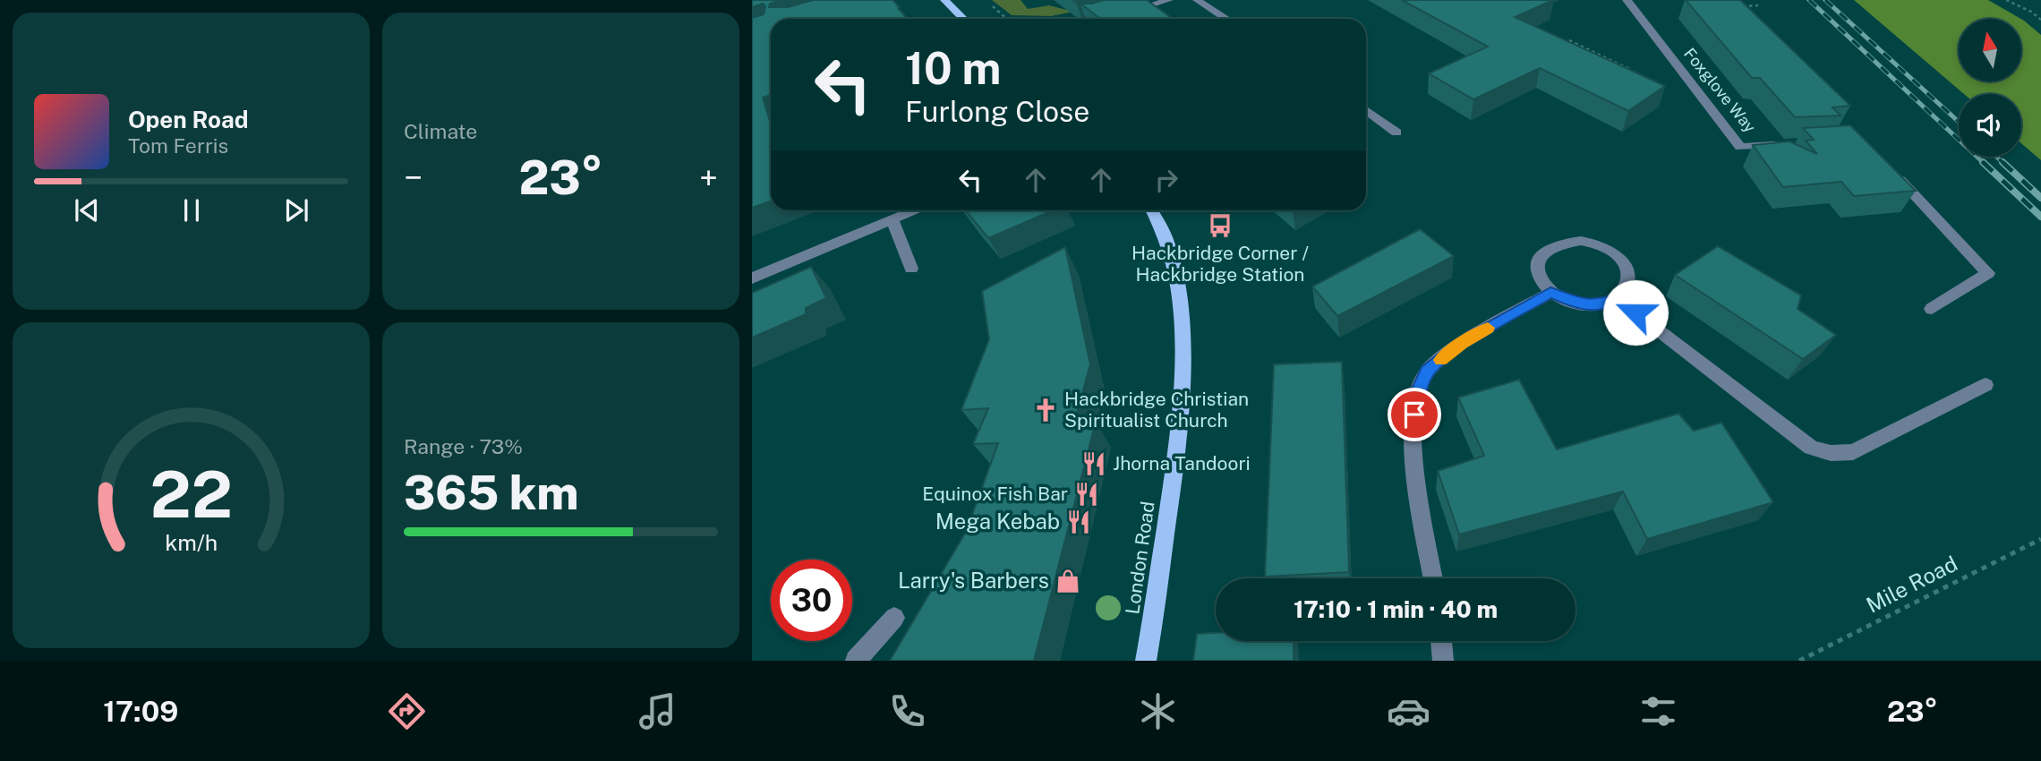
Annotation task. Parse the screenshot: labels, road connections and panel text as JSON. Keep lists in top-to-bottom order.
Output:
{
  "streets": {
    "main road": ["London Road"],
    "street": ["Foxglove Way"],
    "path": ["Mile Road"]
  },
  "places": {
    "bus stop": ["Hackbridge Corner / Hackbridge Station"],
    "church": ["Hackbridge Christian Spiritualist Church"],
    "restaurant": ["Jhorna Tandoori", "Equinox Fish Bar", "Mega Kebab"],
    "shop": ["Larry's Barbers"]
  },
  "north": "top",
  "page": {
    "tile": [
      "Climate",
      ["Range · 73%", "365 km"]
    ],
    "turn": ["10 m", "Furlong Close"],
    "song": ["Open Road", "Tom Ferris"],
    "heat": ["−", "23°", "+"],
    "limit": "30",
    "trip": "17:10 · 1 min · 40 m",
    "tabs": ["17:09", "23°"],
    "gauge": ["22", "km/h"]
  }
}
